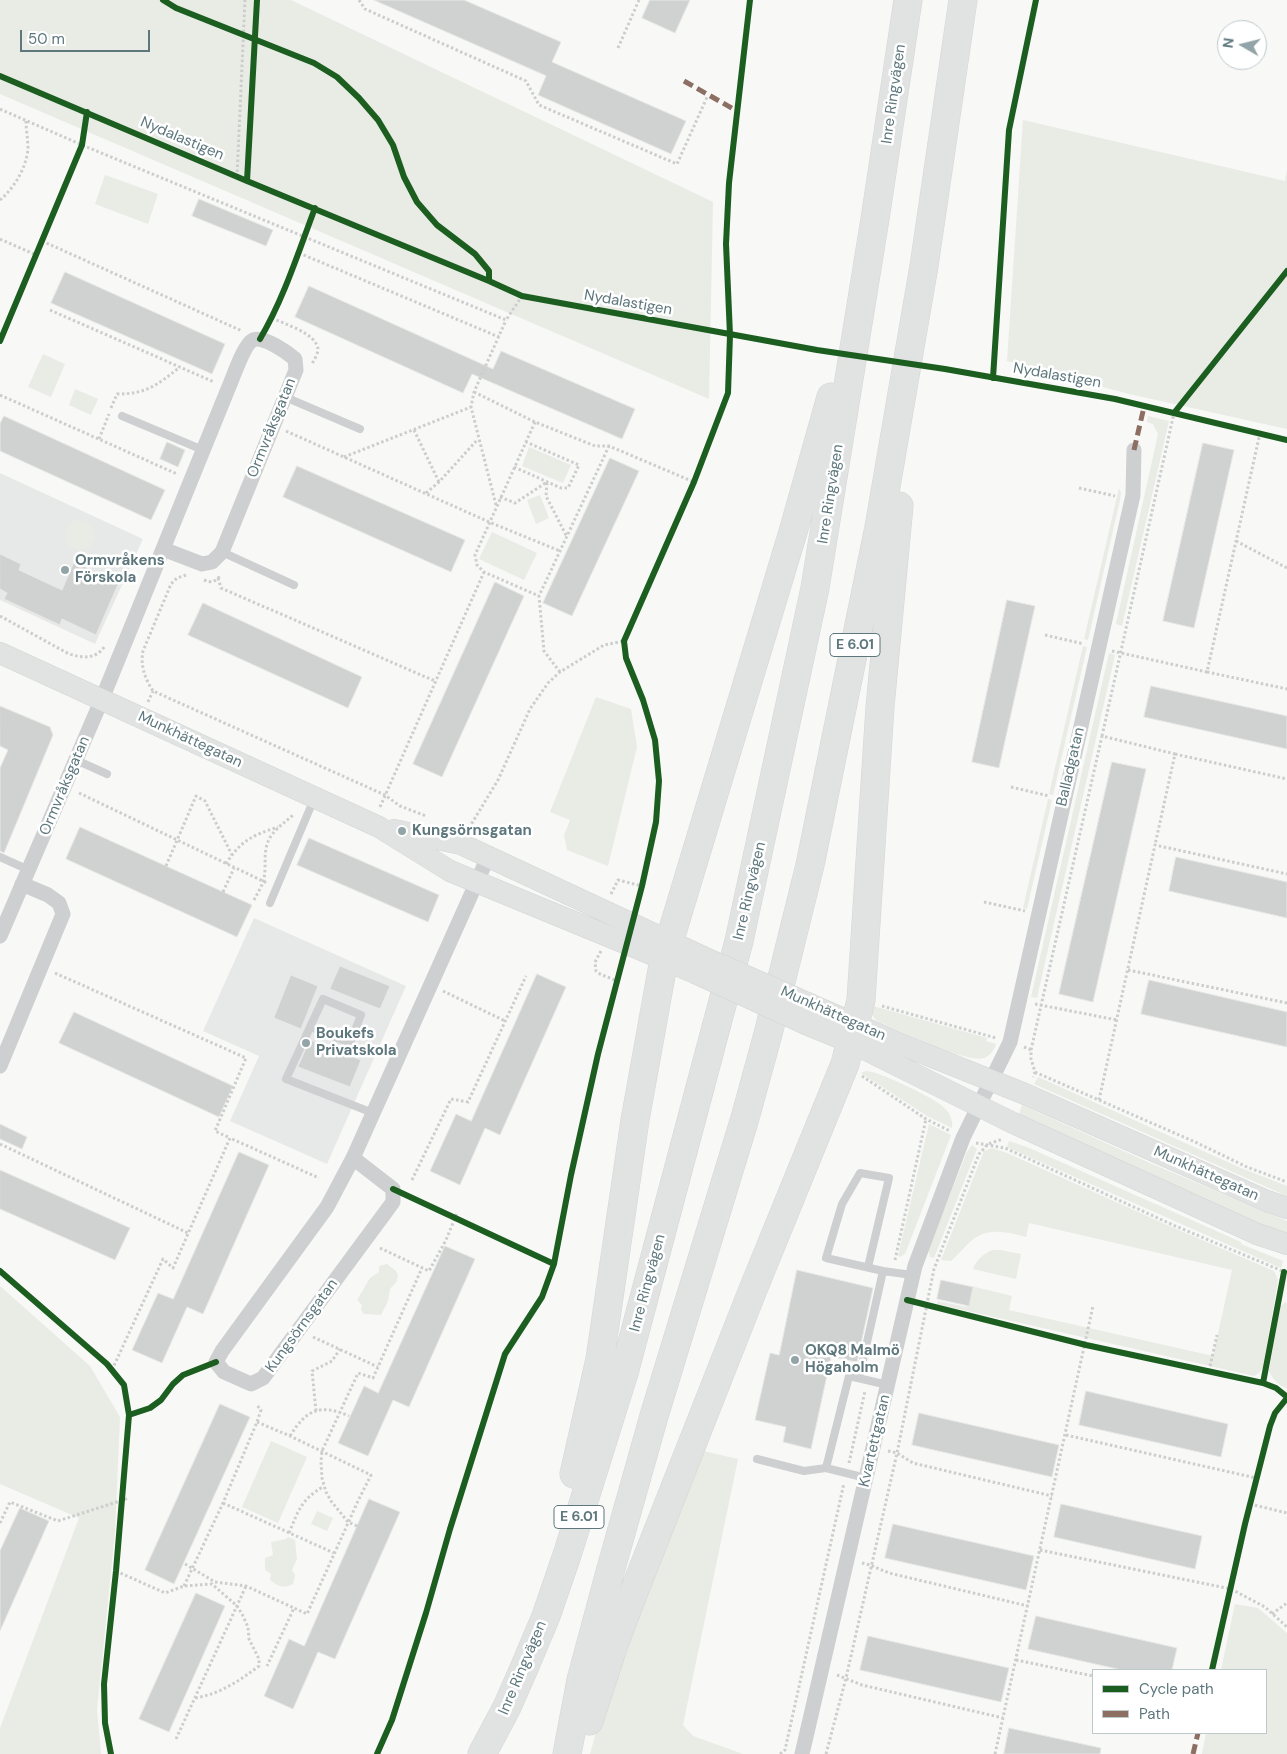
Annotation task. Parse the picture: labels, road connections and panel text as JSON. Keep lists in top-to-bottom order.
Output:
{
  "streets": {
    "highway": ["Inre Ringvägen", "E 6.01"],
    "main road": ["Munkhättegatan"],
    "street": [
      "Ormvråksgatan",
      "Balladgatan",
      "Kungsörnsgatan",
      "Kvartettgatan"
    ],
    "cycle path": ["Nydalastigen"]
  },
  "crossings": [
    ["Ormvråksgatan", "Munkhättegatan"],
    ["Munkhättegatan", "Balladgatan"],
    ["Munkhättegatan", "Kungsörnsgatan"],
    ["Munkhättegatan", "Kvartettgatan"],
    ["Balladgatan", "Kvartettgatan"]
  ],
  "places": [
    "Ormvråkens Förskola",
    "Kungsörnsgatan",
    "Boukefs Privatskola",
    "OKQ8 Malmö Högaholm"
  ],
  "legend": ["Cycle path", "Path"],
  "scale_bar": "50 m",
  "north": "left"
}
